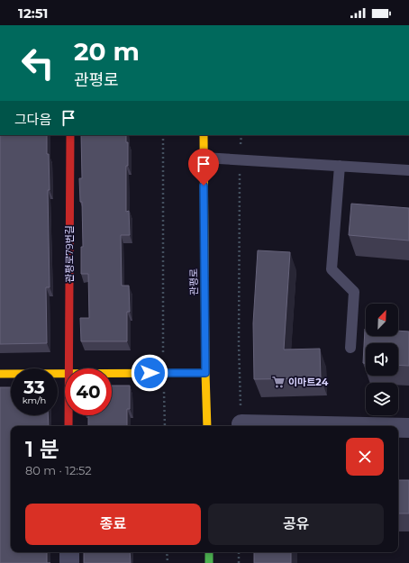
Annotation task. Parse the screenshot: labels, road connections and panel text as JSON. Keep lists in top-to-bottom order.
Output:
{
  "streets": {
    "street": ["관평로79번길", "관평로"]
  },
  "places": {
    "supermarket": ["이마트24"]
  },
  "north": "top right",
  "page": {
    "status": "12:51",
    "turn": ["20 m", "관평로"],
    "then": "그다음",
    "speed": "33 km/h",
    "limit": "40",
    "heading": ["1 분", "80 m · 12:52"],
    "buttons": ["종료", "공유"]
  }
}
